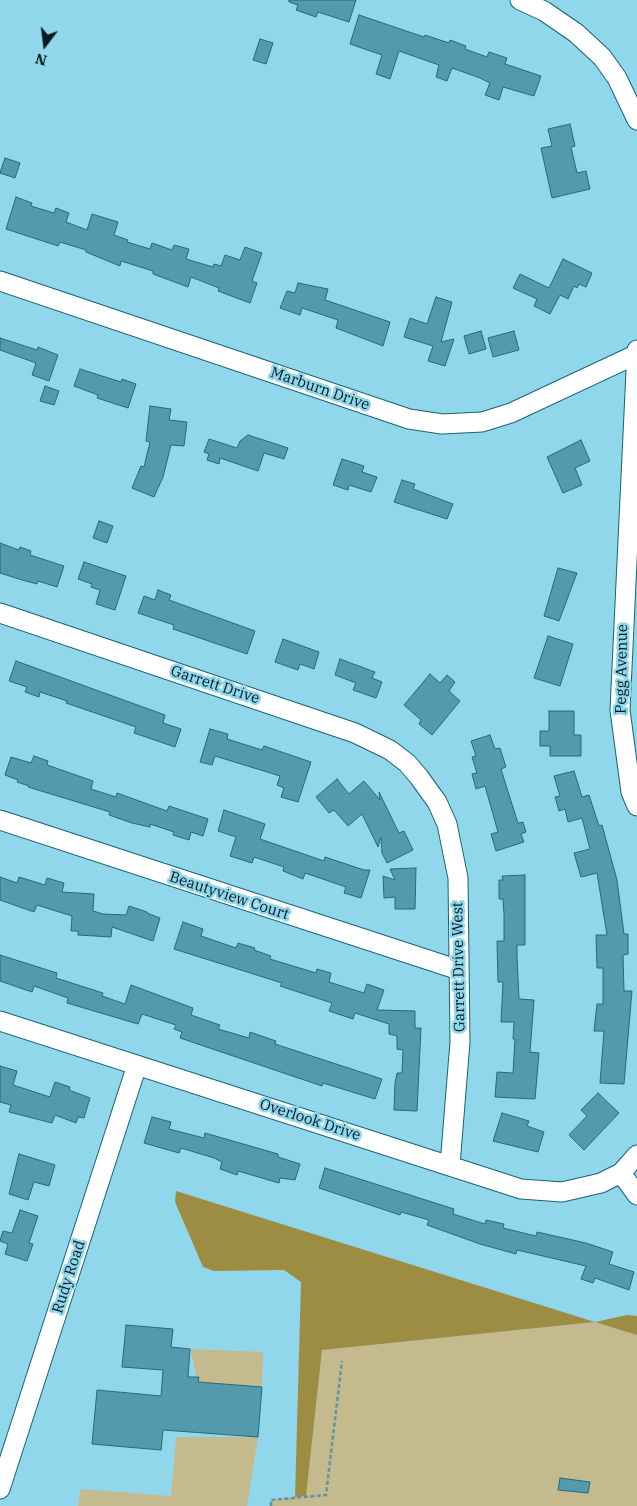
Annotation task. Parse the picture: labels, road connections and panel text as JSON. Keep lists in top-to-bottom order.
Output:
{
  "streets": {
    "street": [
      "Marburn Drive",
      "Pegg Avenue",
      "Garrett Drive",
      "Beautyview Court",
      "Garrett Drive West",
      "Overlook Drive",
      "Rudy Road"
    ]
  },
  "crossings": [
    ["Marburn Drive", "Pegg Avenue"],
    ["Garrett Drive", "Garrett Drive West"],
    ["Beautyview Court", "Garrett Drive West"],
    ["Garrett Drive West", "Overlook Drive"],
    ["Overlook Drive", "Rudy Road"]
  ],
  "north": "bottom"
}
